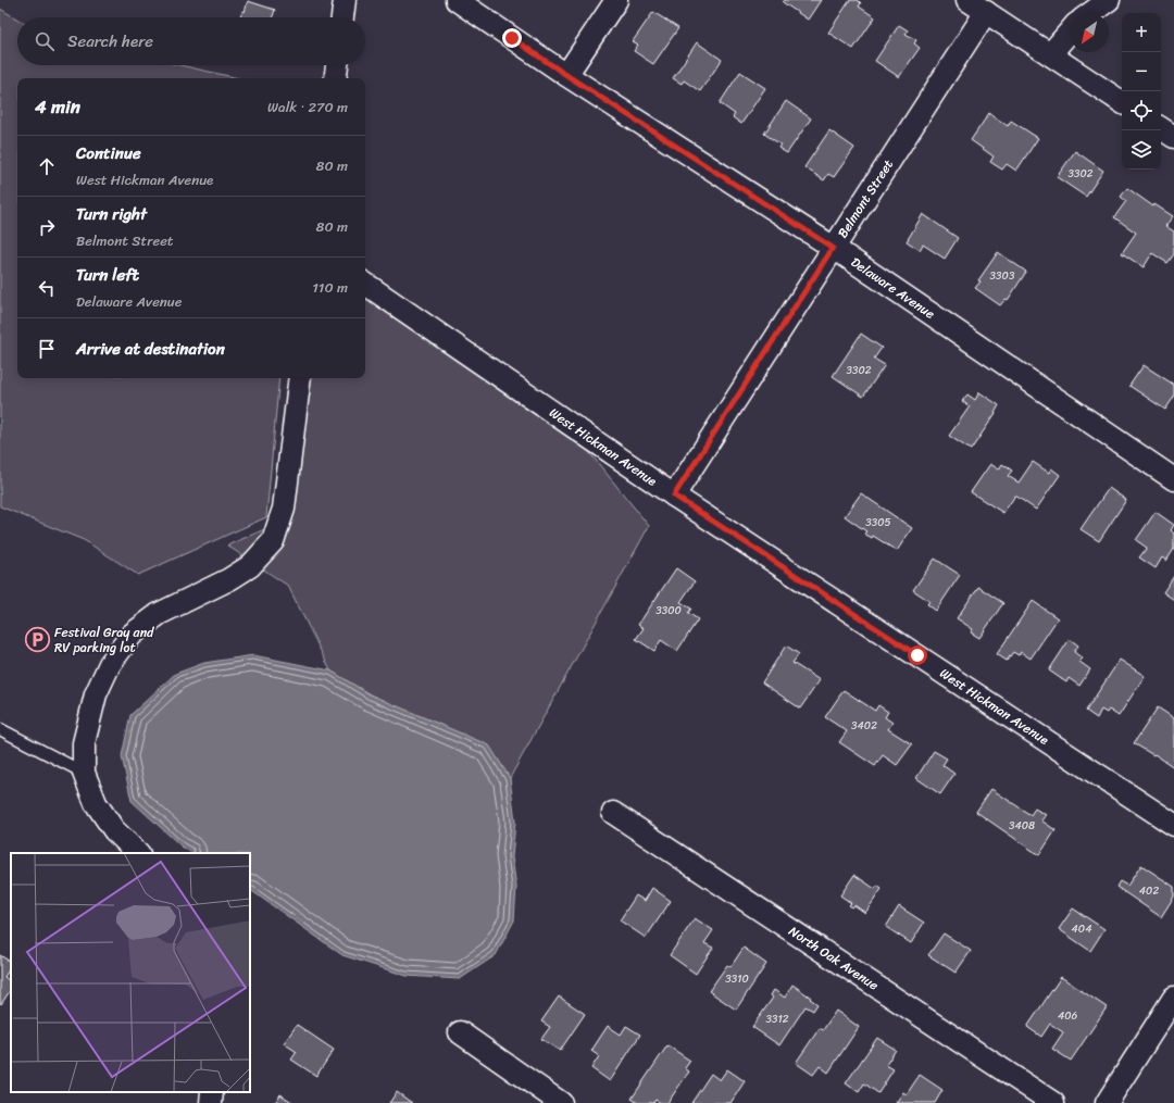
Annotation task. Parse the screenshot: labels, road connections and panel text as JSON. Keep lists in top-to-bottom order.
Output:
{
  "streets": {
    "street": [
      "Belmont Street",
      "Delaware Avenue",
      "West Hickman Avenue",
      "North Oak Avenue"
    ]
  },
  "crossings": [
    ["Belmont Street", "Delaware Avenue"],
    ["Belmont Street", "West Hickman Avenue"]
  ],
  "places": {
    "parking": ["Festival Gray and RV parking lot"]
  },
  "house_numbers": [
    "3302",
    "3303",
    "3302",
    "3305",
    "3300",
    "3402",
    "3408",
    "402",
    "404",
    "3310",
    "406",
    "3312"
  ],
  "north": "bottom left",
  "page": {
    "map_buttons": ["+", "−"],
    "search": "Search here",
    "heading": ["4 min", "Walk · 270 m"],
    "list": [
      ["Continue", "West Hickman Avenue", "80 m"],
      ["Turn right", "Belmont Street", "80 m"],
      ["Turn left", "Delaware Avenue", "110 m"],
      "Arrive at destination"
    ]
  }
}
